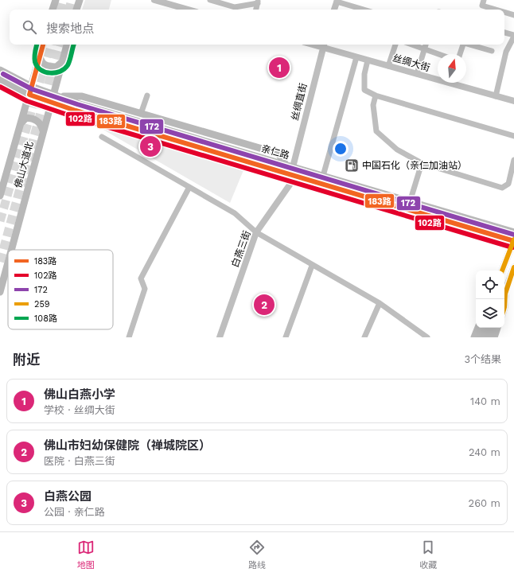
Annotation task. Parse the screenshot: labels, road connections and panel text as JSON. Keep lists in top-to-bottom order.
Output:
{
  "streets": {
    "main road": ["亲仁路", "佛山大道北"],
    "street": ["丝绸大街", "丝绸直街", "白燕三街"]
  },
  "crossings": [
    ["丝绸大街", "丝绸直街"],
    ["丝绸直街", "亲仁路"],
    ["亲仁路", "佛山大道北"],
    ["亲仁路", "白燕三街"]
  ],
  "places": {
    "fuel station": ["中国石化（亲仁加油站）"]
  },
  "lines": [
    "transit line 183路",
    "transit line 108路",
    "transit line 172",
    "transit line 102路",
    "transit line 259"
  ],
  "legend": [
    "183路",
    "102路",
    "172",
    "259",
    "108路"
  ],
  "north": "top",
  "page": {
    "search": "搜索地点",
    "pins": ["1", "3", "2"],
    "heading": ["附近", "3个结果"],
    "list": [
      {
        "mark": "1",
        "name": "佛山白燕小学",
        "note": "学校 · 丝绸大街",
        "value": "140 m"
      },
      {
        "mark": "2",
        "name": "佛山市妇幼保健院（禅城院区）",
        "note": "医院 · 白燕三街",
        "value": "240 m"
      },
      {
        "mark": "3",
        "name": "白燕公园",
        "note": "公园 · 亲仁路",
        "value": "260 m"
      }
    ],
    "nav": ["地图", "路线", "收藏"]
  }
}
